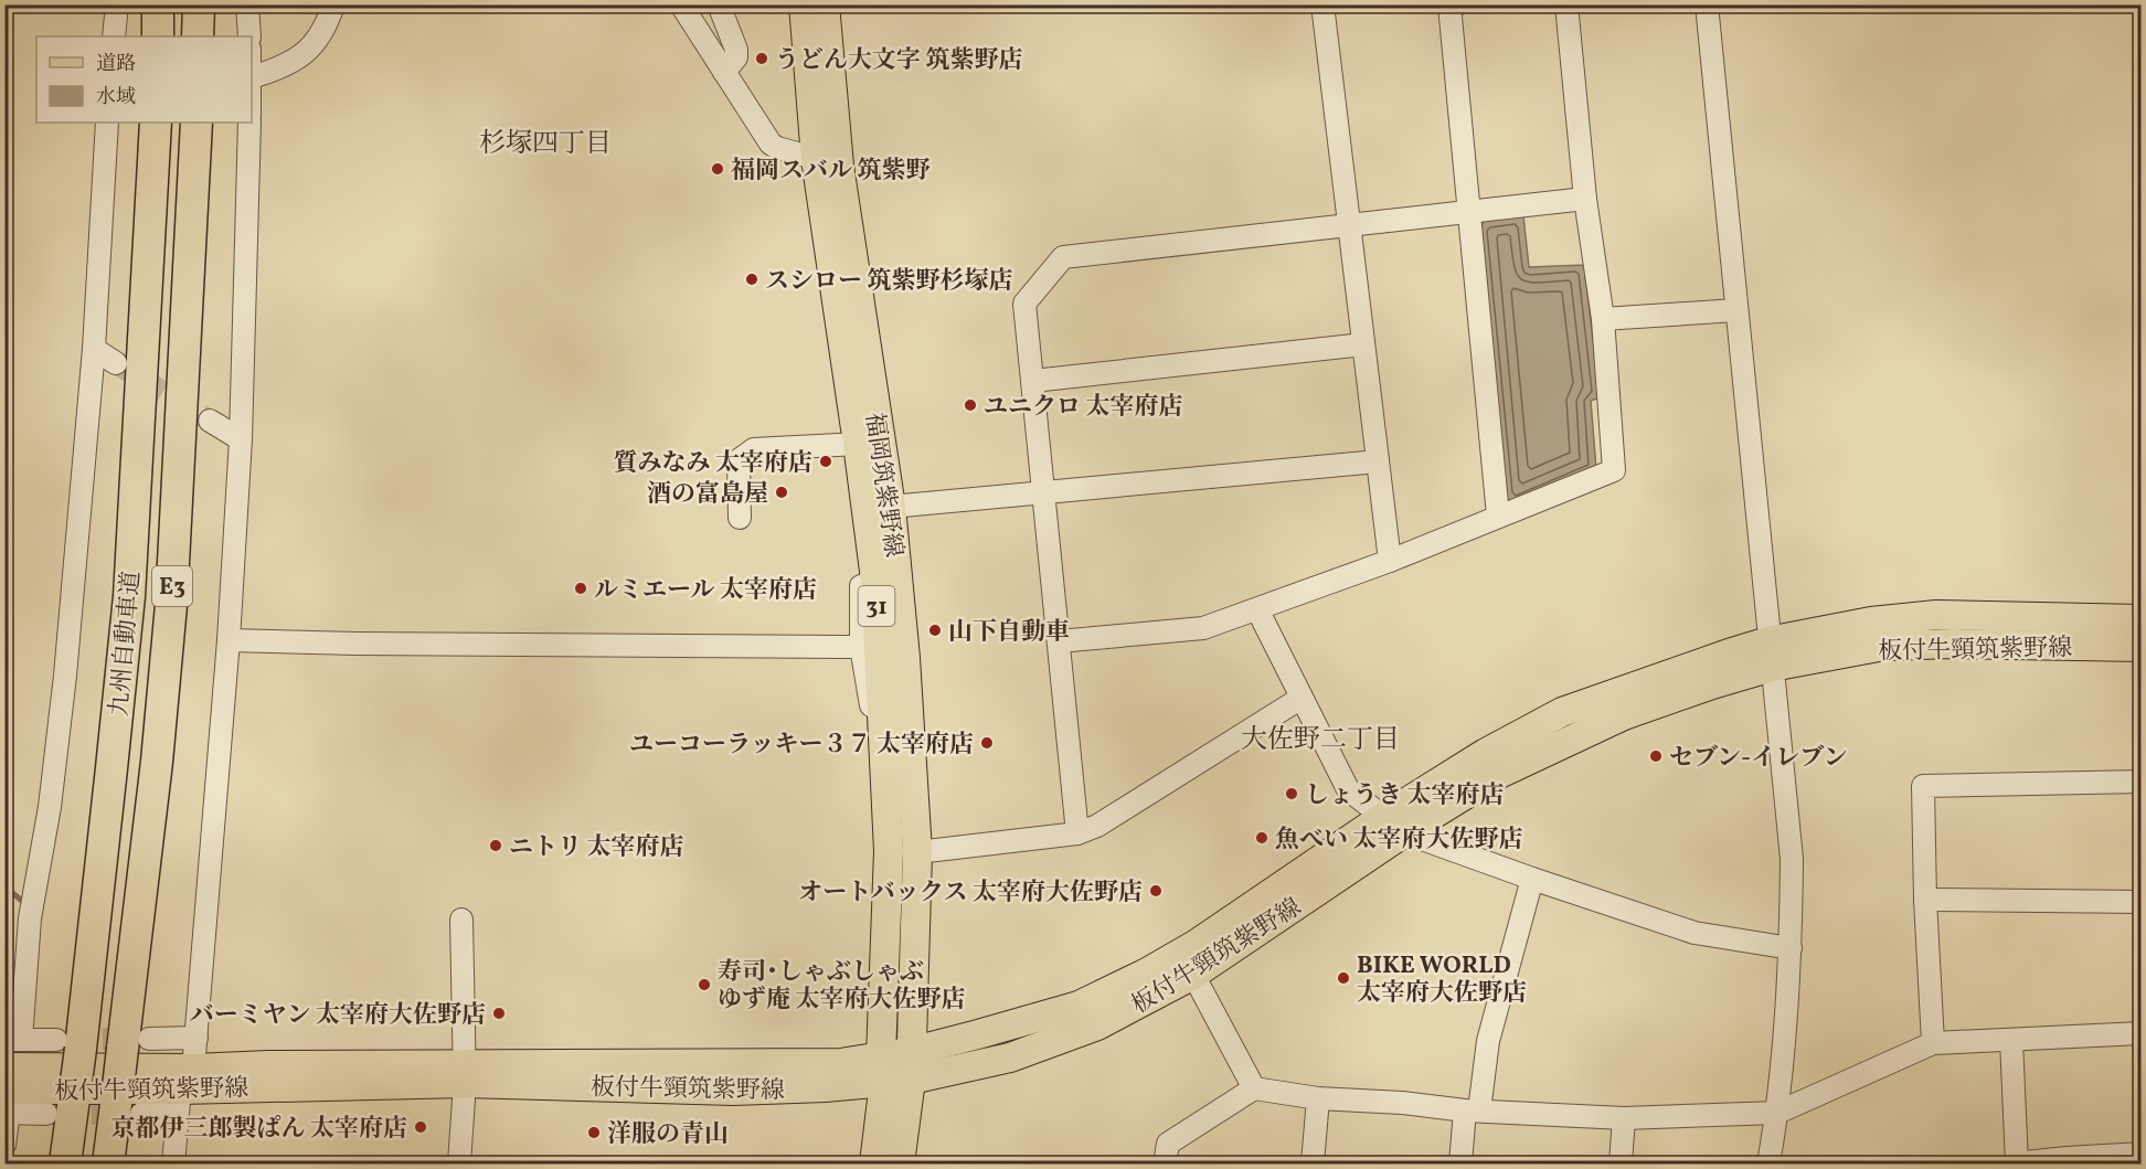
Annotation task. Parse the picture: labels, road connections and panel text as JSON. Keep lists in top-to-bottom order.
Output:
{
  "streets": {
    "highway": ["E3", "九州自動車道"],
    "main road": ["福岡筑紫野線", "31", "板付牛頸筑紫野線"]
  },
  "crossings": [
    ["福岡筑紫野線", "板付牛頸筑紫野線"]
  ],
  "districts": ["杉塚四丁目", "大佐野二丁目"],
  "places": [
    "うどん大文字 筑紫野店",
    "福岡スバル 筑紫野",
    "スシロー 筑紫野杉塚店",
    "ユニクロ 太宰府店",
    "質みなみ 太宰府店",
    "酒の富島屋",
    "ルミエール 太宰府店",
    "山下自動車",
    "ユーコーラッキー３７ 太宰府店",
    "セブン-イレブン",
    "しょうき 太宰府店",
    "魚べい 太宰府大佐野店",
    "ニトリ 太宰府店",
    "オートバックス 太宰府大佐野店",
    "BIKE WORLD 太宰府大佐野店",
    "寿司･しゃぶしゃぶ ゆず庵 太宰府大佐野店",
    "バーミヤン 太宰府大佐野店",
    "京都伊三郎製ぱん 太宰府店",
    "洋服の青山"
  ],
  "legend": ["道路", "水域"]
}
